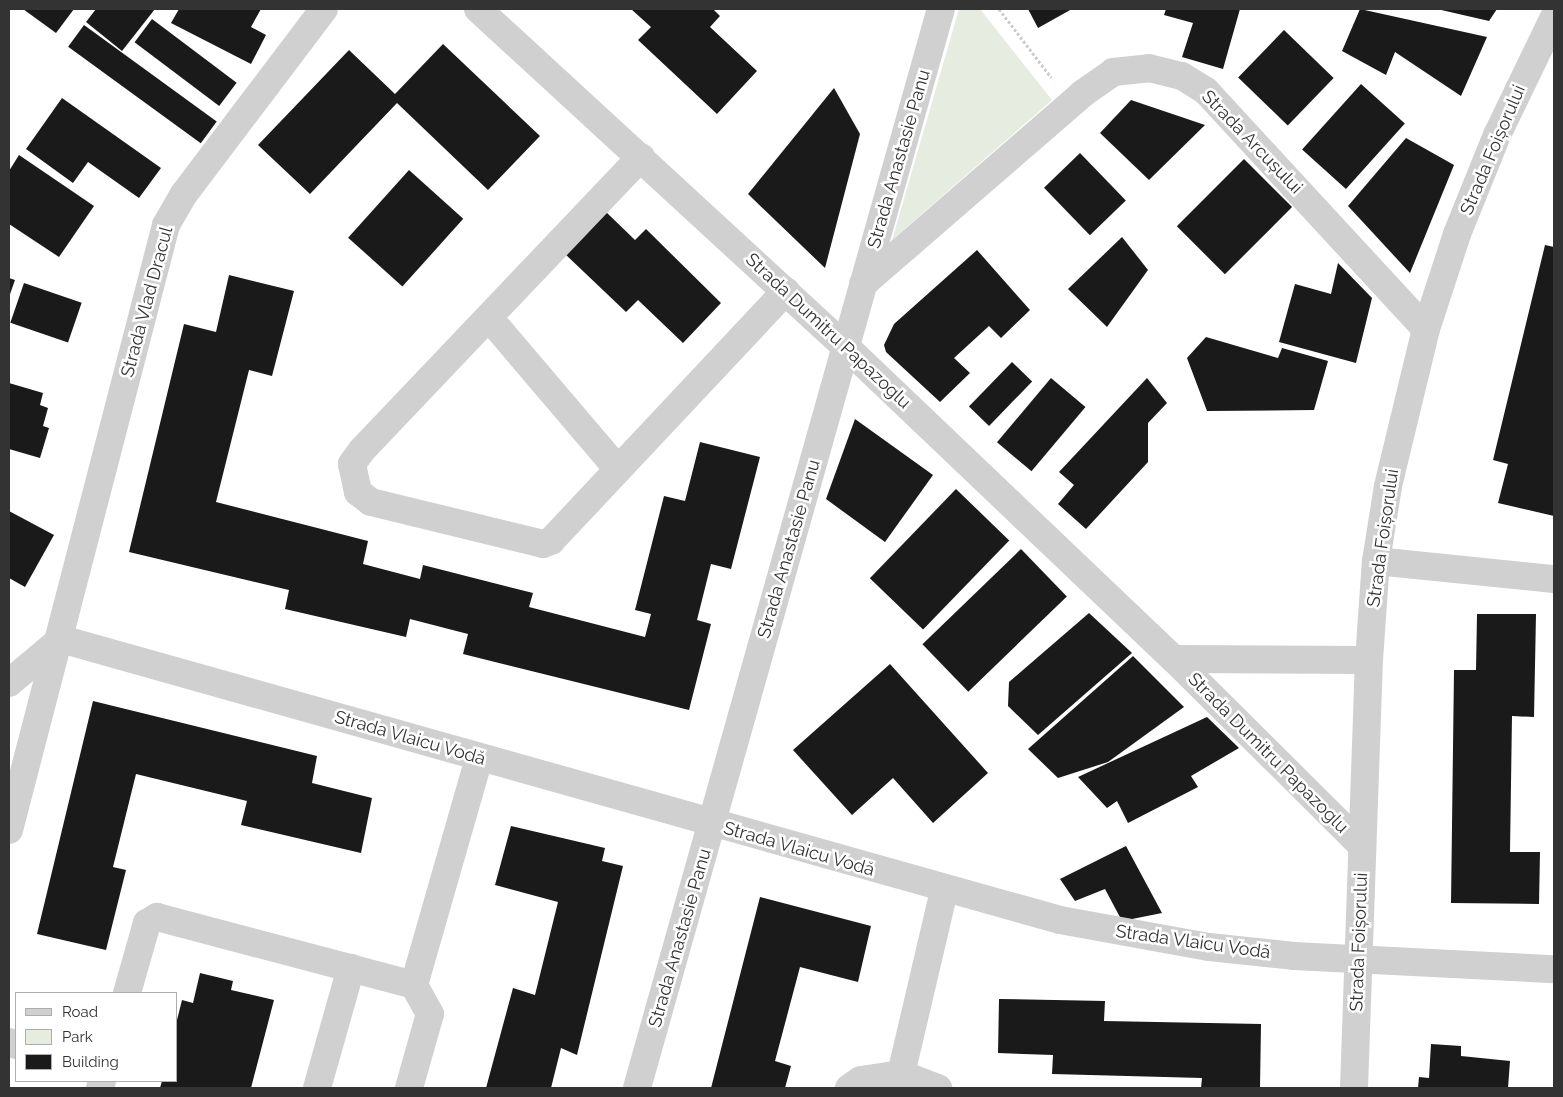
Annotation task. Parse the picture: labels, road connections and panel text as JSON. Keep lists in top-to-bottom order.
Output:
{
  "streets": {
    "street": [
      "Strada Arcușului",
      "Strada Foișorului",
      "Strada Anastasie Panu",
      "Strada Vlad Dracul",
      "Strada Dumitru Papazoglu",
      "Strada Vlaicu Vodă"
    ]
  },
  "crossings": [
    ["Strada Arcușului", "Strada Foișorului"],
    ["Strada Arcușului", "Strada Anastasie Panu"],
    ["Strada Foișorului", "Strada Dumitru Papazoglu"],
    ["Strada Foișorului", "Strada Vlaicu Vodă"],
    ["Strada Anastasie Panu", "Strada Dumitru Papazoglu"],
    ["Strada Anastasie Panu", "Strada Vlaicu Vodă"],
    ["Strada Vlad Dracul", "Strada Vlaicu Vodă"]
  ],
  "legend": ["Road", "Park", "Building"]
}
